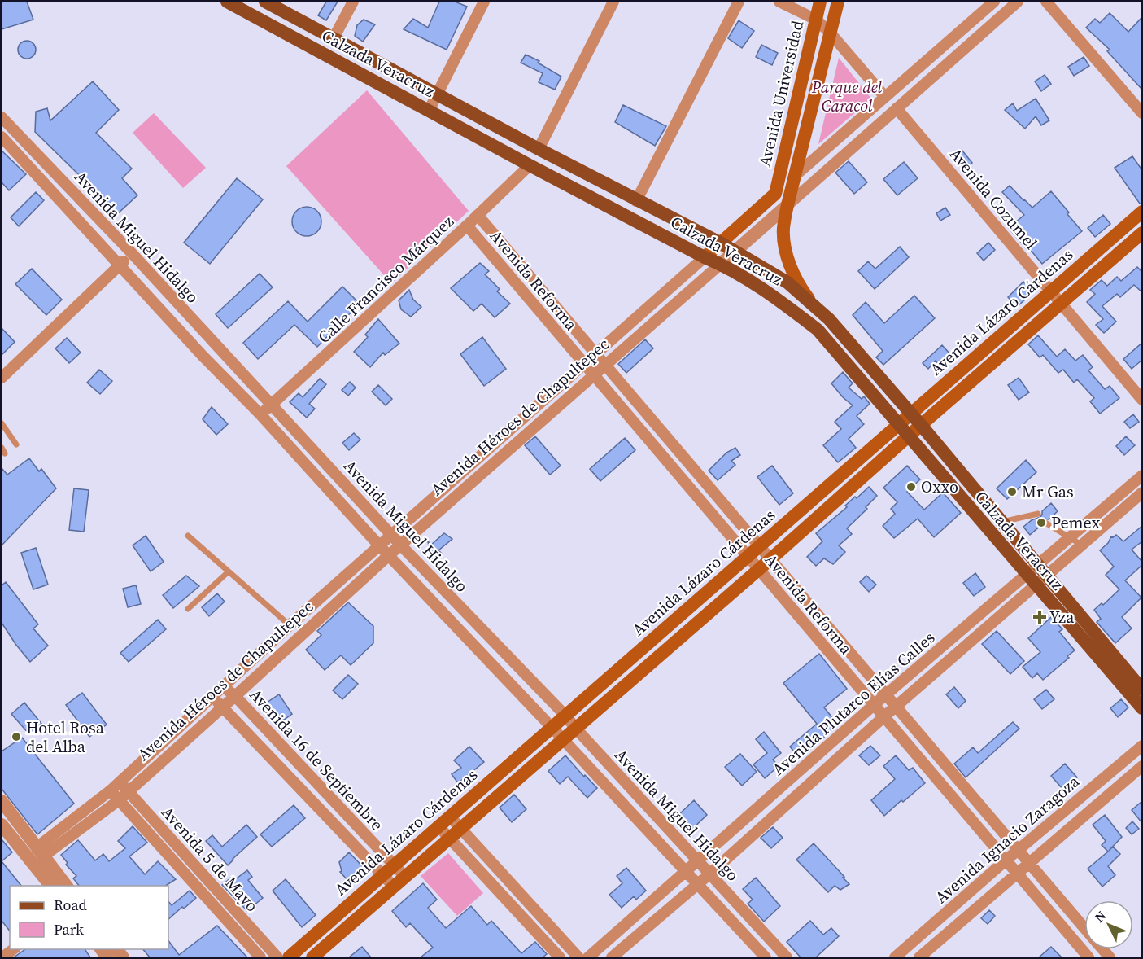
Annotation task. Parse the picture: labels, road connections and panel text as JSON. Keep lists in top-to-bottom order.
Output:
{
  "streets": {
    "main road": [
      "Calzada Veracruz",
      "Avenida Universidad",
      "Avenida Lázaro Cárdenas",
      "Avenida Héroes de Chapultepec"
    ],
    "street": [
      "Avenida Cozumel",
      "Avenida Miguel Hidalgo",
      "Calle Francisco Márquez",
      "Avenida Reforma",
      "Avenida Plutarco Elías Calles",
      "Avenida 16 de Septiembre",
      "Avenida Ignacio Zaragoza",
      "Avenida 5 de Mayo"
    ]
  },
  "crossings": [
    ["Calzada Veracruz", "Avenida Universidad"],
    ["Calzada Veracruz", "Calle Francisco Márquez"],
    ["Calzada Veracruz", "Avenida Lázaro Cárdenas"],
    ["Calzada Veracruz", "Avenida Héroes de Chapultepec"],
    ["Calzada Veracruz", "Avenida Plutarco Elías Calles"],
    ["Avenida Universidad", "Avenida Héroes de Chapultepec"],
    ["Avenida Cozumel", "Avenida Lázaro Cárdenas"],
    ["Avenida Cozumel", "Avenida Héroes de Chapultepec"],
    ["Avenida Miguel Hidalgo", "Calle Francisco Márquez"],
    ["Avenida Miguel Hidalgo", "Avenida Lázaro Cárdenas"],
    ["Avenida Miguel Hidalgo", "Avenida Héroes de Chapultepec"],
    ["Avenida Miguel Hidalgo", "Avenida Plutarco Elías Calles"],
    ["Calle Francisco Márquez", "Avenida Reforma"],
    ["Avenida Reforma", "Avenida Lázaro Cárdenas"],
    ["Avenida Reforma", "Avenida Héroes de Chapultepec"],
    ["Avenida Reforma", "Avenida Plutarco Elías Calles"],
    ["Avenida Reforma", "Avenida Ignacio Zaragoza"],
    ["Avenida Lázaro Cárdenas", "Avenida 16 de Septiembre"],
    ["Avenida Héroes de Chapultepec", "Avenida 16 de Septiembre"],
    ["Avenida Héroes de Chapultepec", "Avenida 5 de Mayo"]
  ],
  "parks": ["Parque del Caracol"],
  "places": {
    "other": [
      "Oxxo",
      "Mr Gas",
      "Pemex",
      "Hotel Rosa del Alba"
    ],
    "health": ["Yza"]
  },
  "legend": ["Road", "Park"],
  "north": "top left"
}
